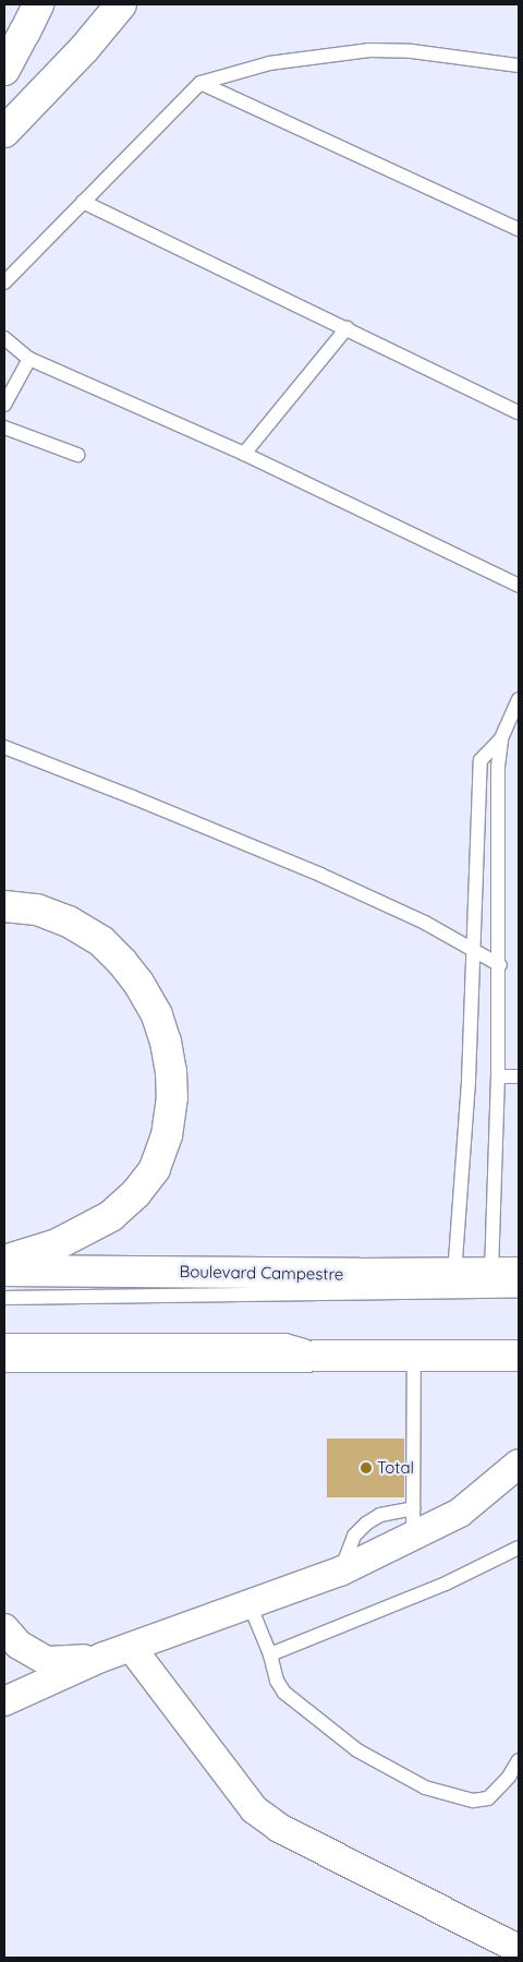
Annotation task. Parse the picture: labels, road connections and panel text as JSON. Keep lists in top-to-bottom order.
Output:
{
  "streets": {
    "main road": ["Boulevard Campestre"]
  },
  "places": ["Total"]
}
